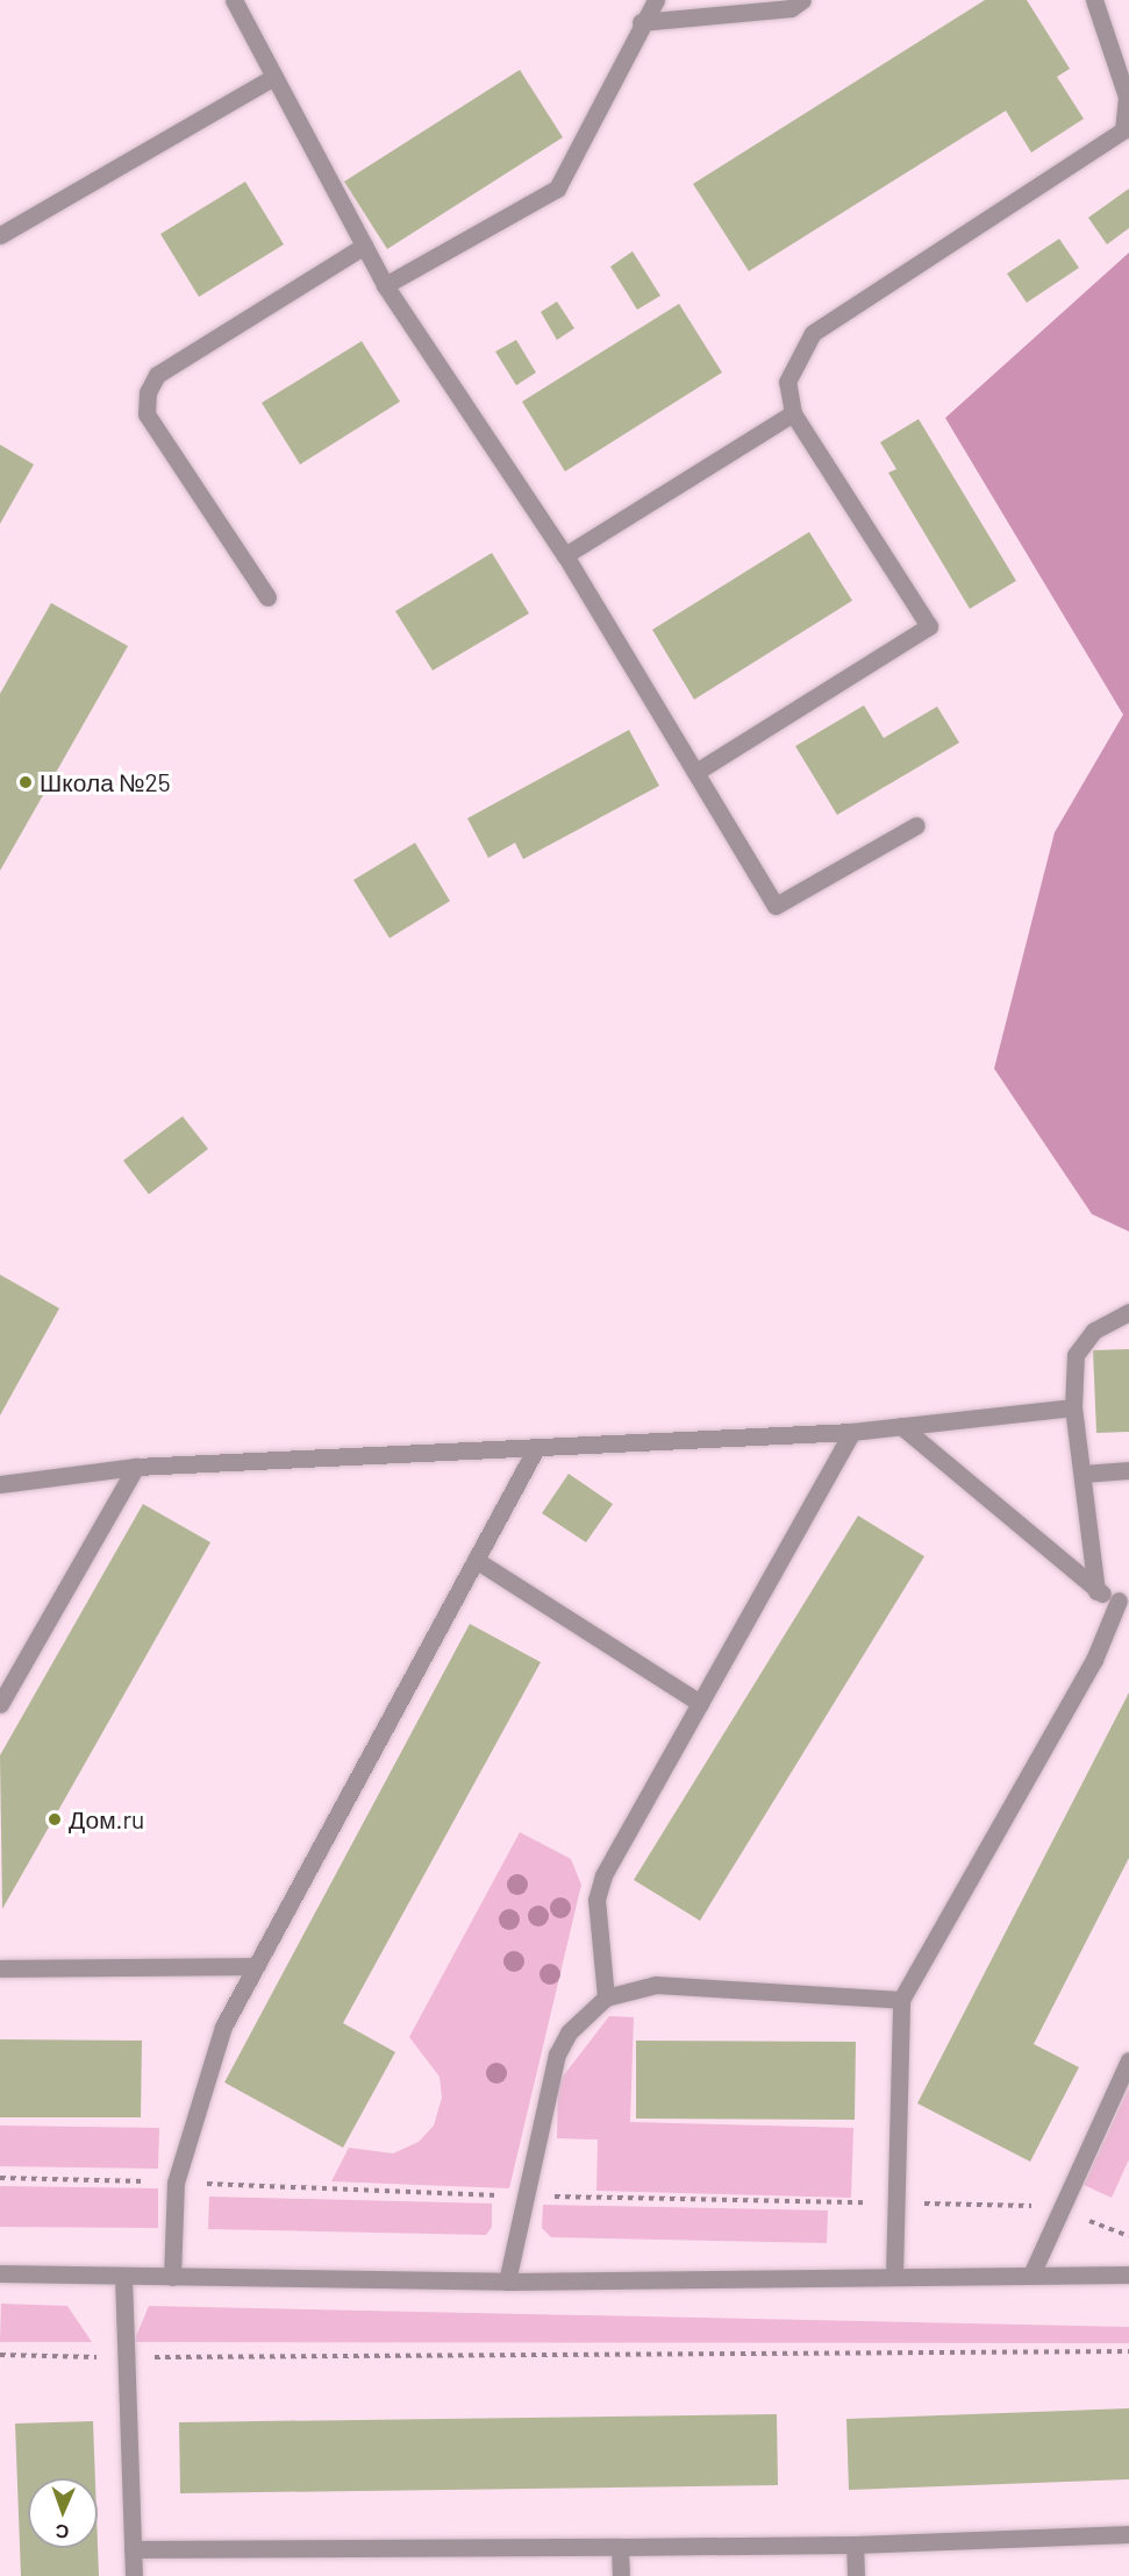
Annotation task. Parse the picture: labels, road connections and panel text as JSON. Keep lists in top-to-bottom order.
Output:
{
  "places": ["Школа №25", "Дом.ru"],
  "north": "bottom"
}
